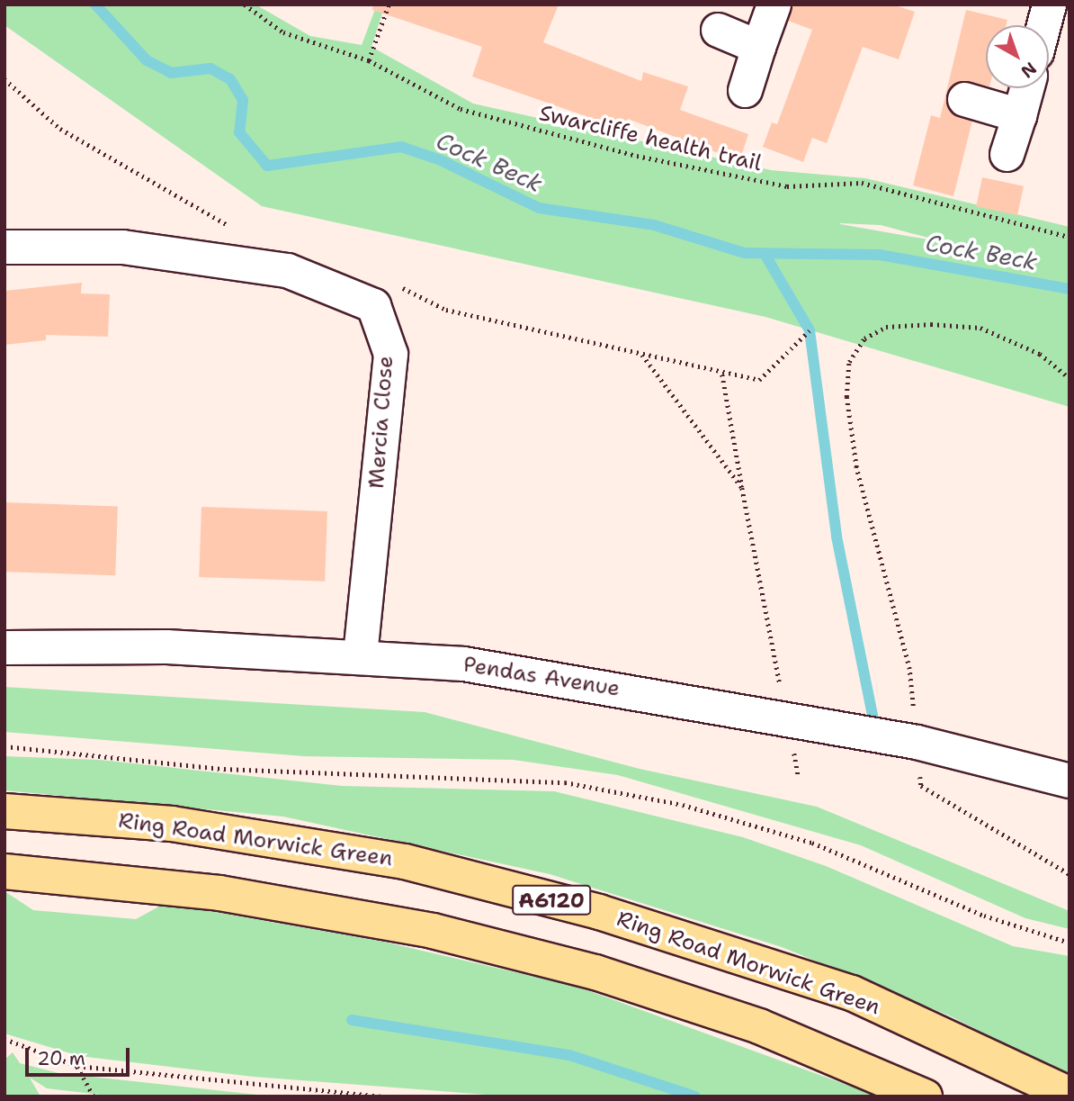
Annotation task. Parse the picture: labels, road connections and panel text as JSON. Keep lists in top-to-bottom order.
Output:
{
  "streets": {
    "highway": ["Ring Road Morwick Green", "A6120"],
    "street": ["Mercia Close", "Pendas Avenue"],
    "path": ["Swarcliffe health trail"]
  },
  "crossings": [
    ["Mercia Close", "Pendas Avenue"]
  ],
  "water": ["Cock Beck"],
  "scale_bar": "20 m",
  "north": "bottom right"
}
